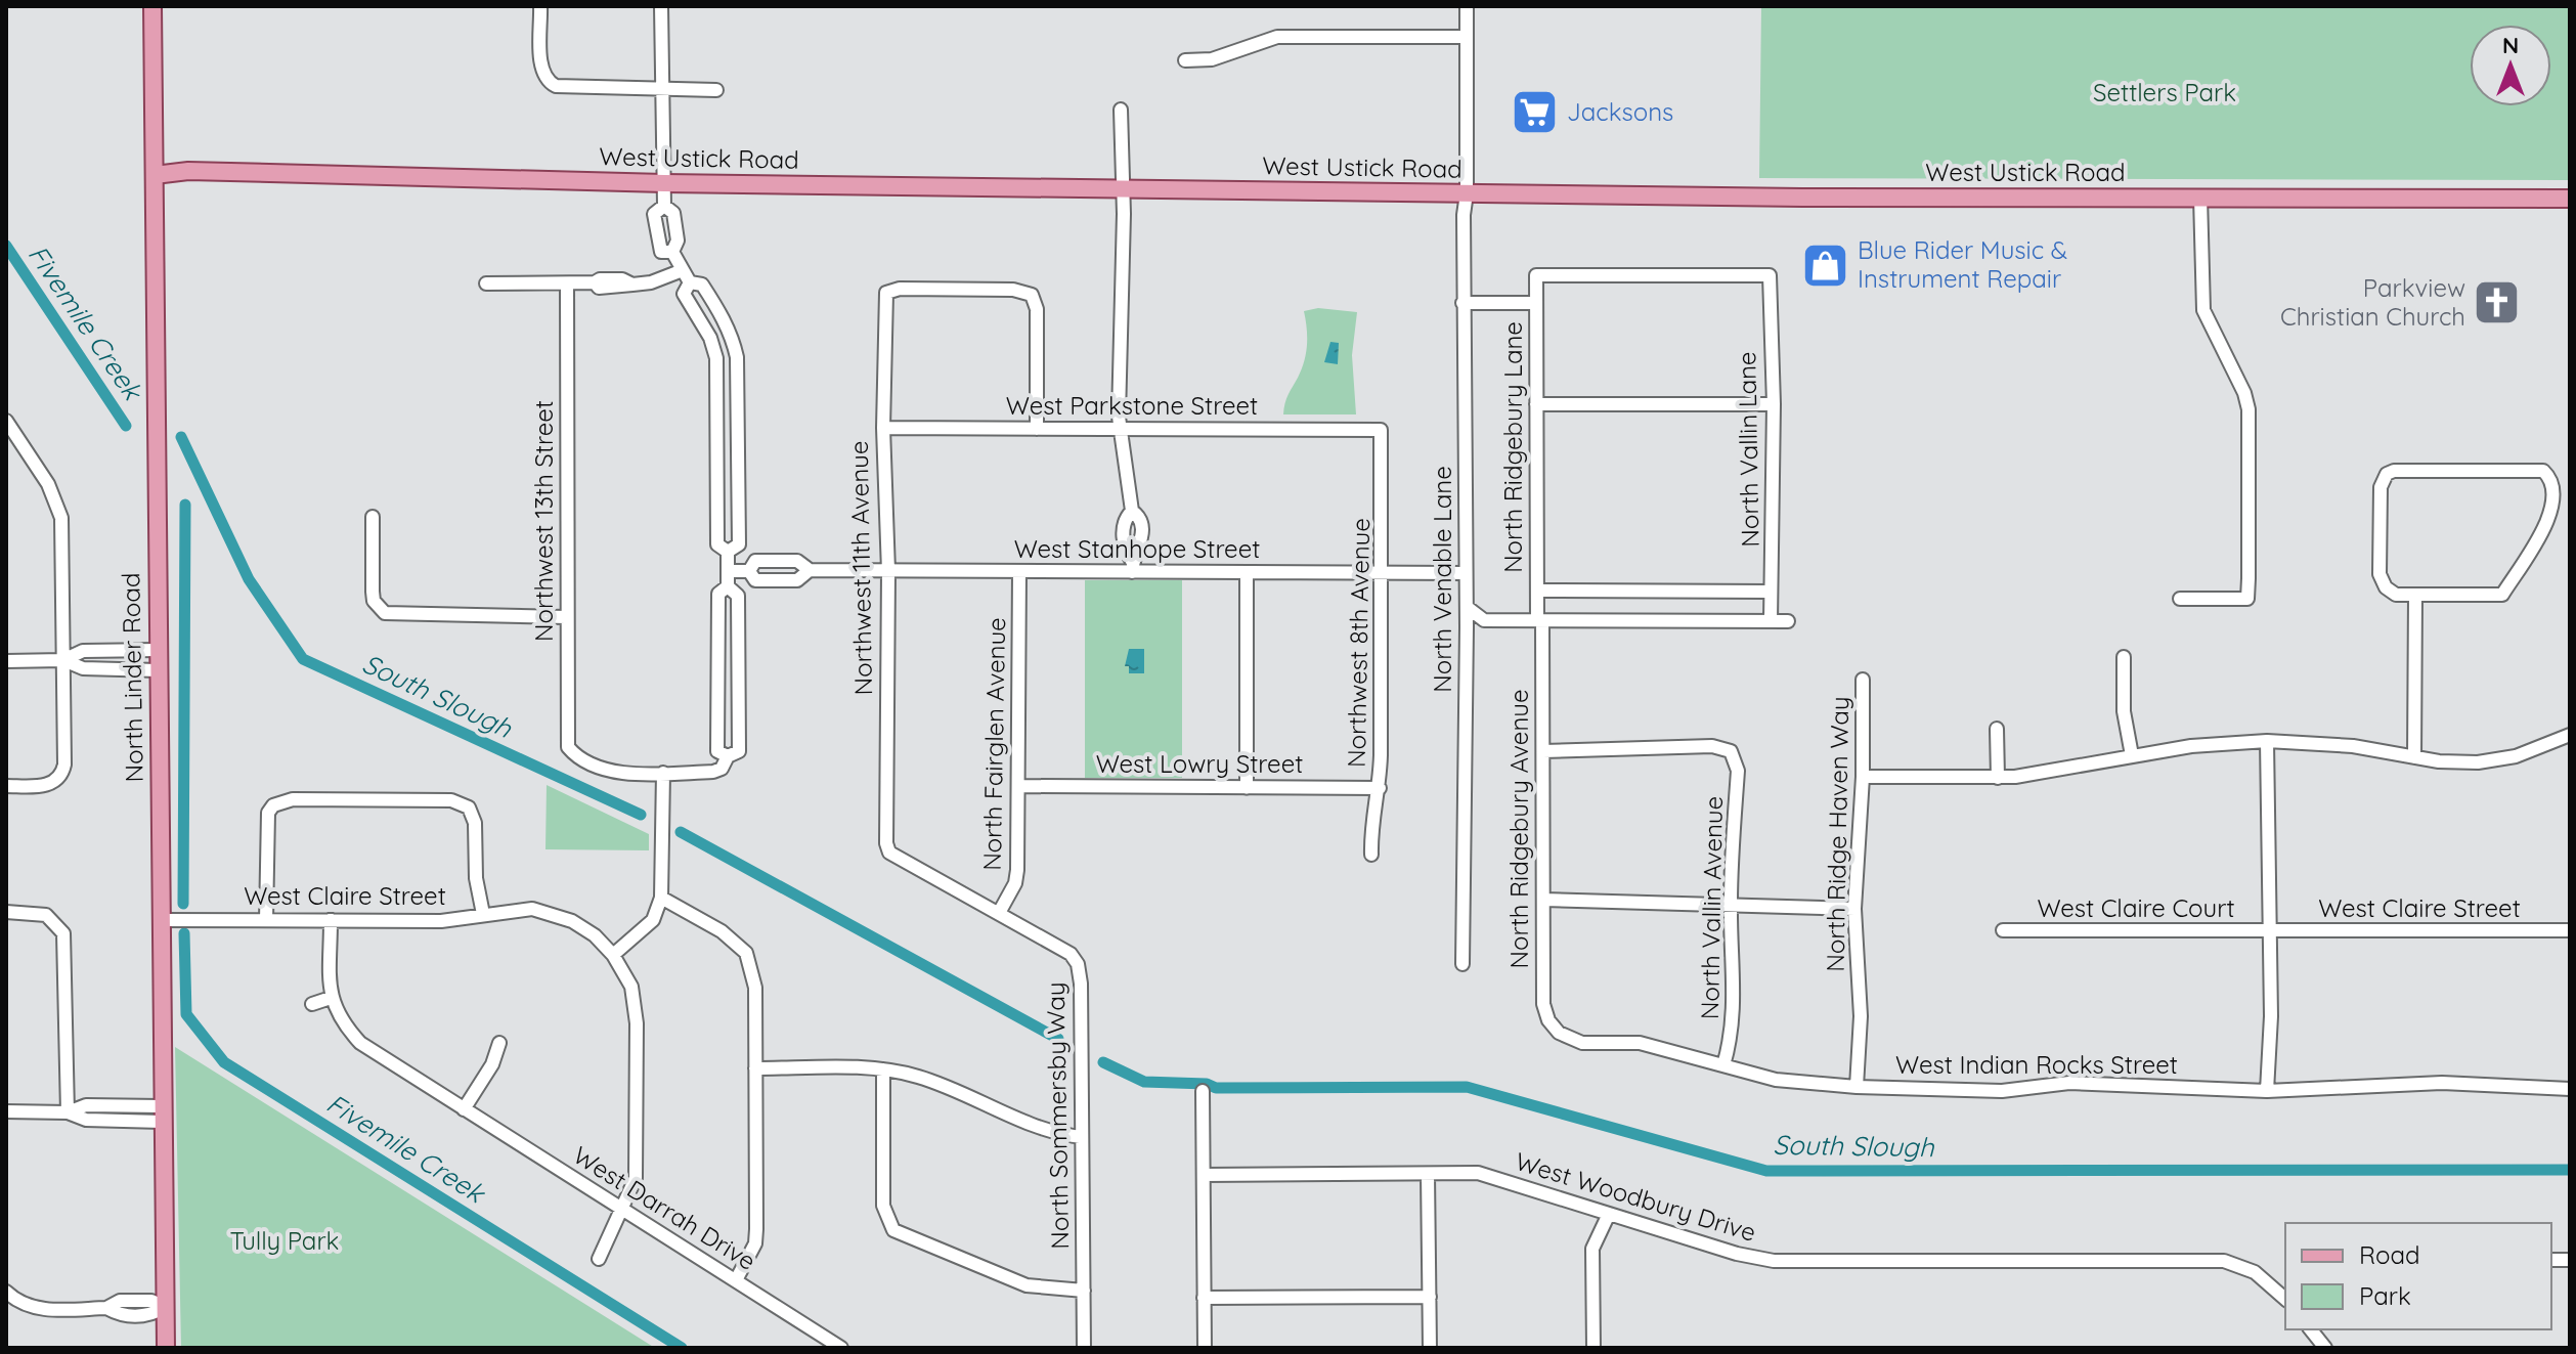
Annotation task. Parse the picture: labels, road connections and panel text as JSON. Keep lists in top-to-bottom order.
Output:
{
  "streets": {
    "main road": ["West Ustick Road", "North Linder Road"],
    "street": [
      "West Parkstone Street",
      "North Ridgebury Lane",
      "North Vallin Lane",
      "Northwest 13th Street",
      "West Stanhope Street",
      "Northwest 11th Avenue",
      "North Venable Lane",
      "Northwest 8th Avenue",
      "North Fairglen Avenue",
      "West Lowry Street",
      "North Ridgebury Avenue",
      "North Ridge Haven Way",
      "West Claire Street",
      "North Vallin Avenue",
      "West Claire Court",
      "West Indian Rocks Street",
      "North Sommersby Way",
      "West Woodbury Drive",
      "West Darrah Drive"
    ]
  },
  "crossings": [
    ["West Ustick Road", "North Venable Lane"],
    ["West Ustick Road", "North Linder Road"],
    ["West Parkstone Street", "Northwest 11th Avenue"],
    ["West Parkstone Street", "Northwest 8th Avenue"],
    ["North Ridgebury Lane", "North Vallin Lane"],
    ["North Ridgebury Lane", "North Ridgebury Avenue"],
    ["West Stanhope Street", "Northwest 11th Avenue"],
    ["West Stanhope Street", "North Venable Lane"],
    ["West Stanhope Street", "Northwest 8th Avenue"],
    ["West Stanhope Street", "North Fairglen Avenue"],
    ["Northwest 11th Avenue", "North Sommersby Way"],
    ["Northwest 8th Avenue", "West Lowry Street"],
    ["North Linder Road", "West Claire Street"],
    ["North Fairglen Avenue", "West Lowry Street"],
    ["North Fairglen Avenue", "North Sommersby Way"],
    ["North Ridgebury Avenue", "North Vallin Avenue"],
    ["North Ridgebury Avenue", "West Indian Rocks Street"],
    ["North Ridge Haven Way", "West Indian Rocks Street"],
    ["West Claire Street", "West Claire Court"],
    ["West Claire Street", "West Darrah Drive"],
    ["North Vallin Avenue", "West Indian Rocks Street"]
  ],
  "water": ["Fivemile Creek", "South Slough"],
  "parks": ["Settlers Park", "Tully Park"],
  "places": {
    "supermarket": ["Jacksons"],
    "shop": ["Blue Rider Music & Instrument Repair"],
    "church": ["Parkview Christian Church"]
  },
  "legend": ["Road", "Park"],
  "north": "top"
}
